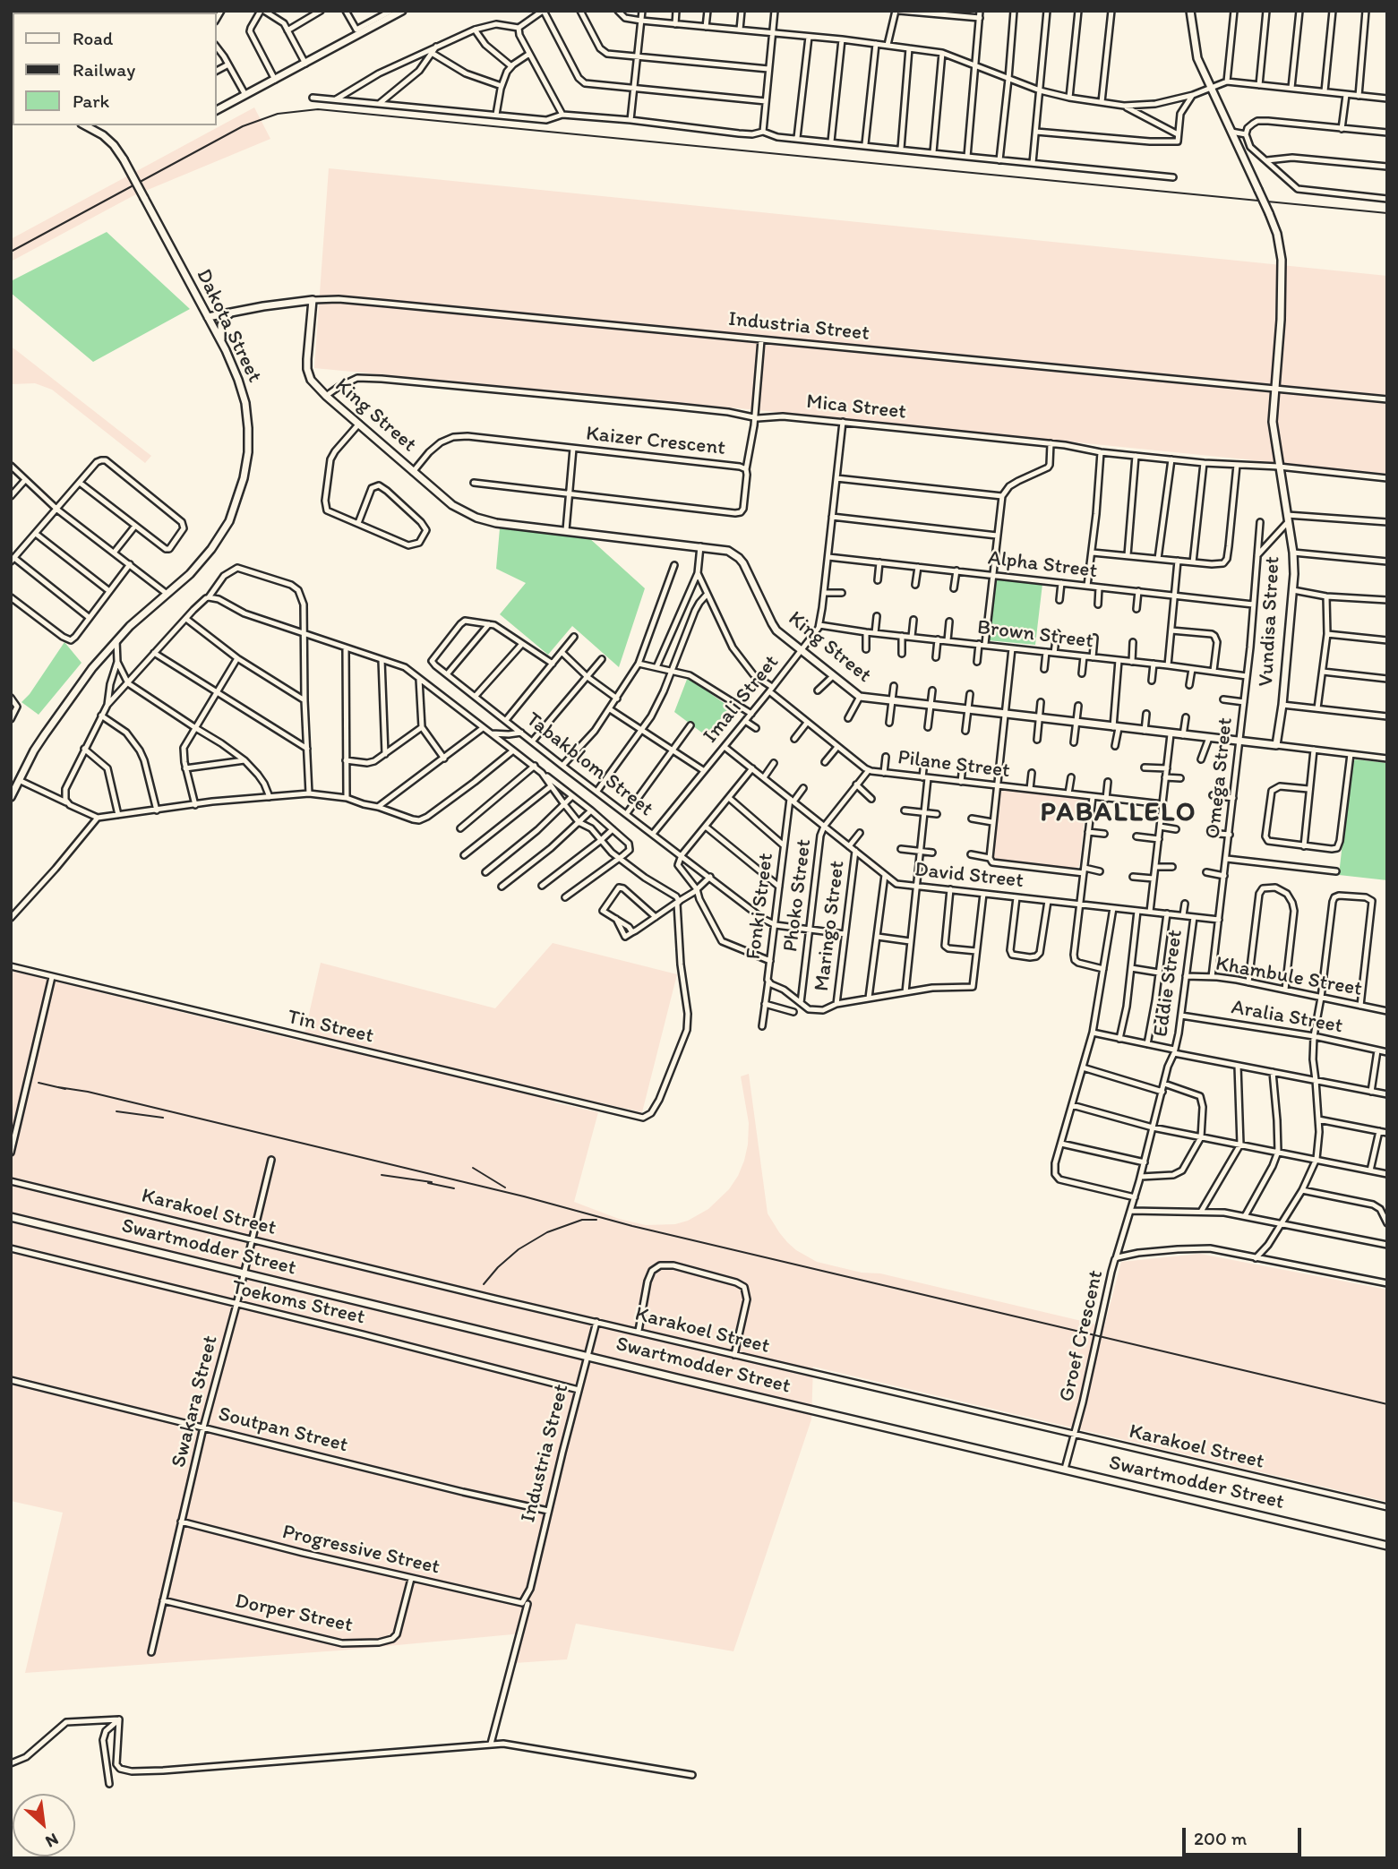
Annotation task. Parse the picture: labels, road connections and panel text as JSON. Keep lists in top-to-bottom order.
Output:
{
  "streets": {
    "street": [
      "Dakota Street",
      "Industria Street",
      "Mica Street",
      "King Street",
      "Kaizer Crescent",
      "Alpha Street",
      "Vundisa Street",
      "Brown Street",
      "Imali Street",
      "Tabakblom Street",
      "Pilane Street",
      "Omega Street",
      "David Street",
      "Phoko Street",
      "Fonki Street",
      "Maringo Street",
      "Khambule Street",
      "Eddie Street",
      "Aralia Street",
      "Tin Street",
      "Karakoel Street",
      "Swartmodder Street",
      "Toekoms Street",
      "Groef Crescent",
      "Swakara Street",
      "Soutpan Street",
      "Progressive Street",
      "Dorper Street"
    ]
  },
  "crossings": [
    ["Dakota Street", "Industria Street"],
    ["Industria Street", "King Street"],
    ["Industria Street", "Vundisa Street"],
    ["Industria Street", "Karakoel Street"],
    ["Industria Street", "Swartmodder Street"],
    ["Industria Street", "Toekoms Street"],
    ["Industria Street", "Soutpan Street"],
    ["Industria Street", "Progressive Street"],
    ["Mica Street", "King Street"],
    ["Mica Street", "Vundisa Street"],
    ["Mica Street", "Imali Street"],
    ["King Street", "Kaizer Crescent"],
    ["King Street", "Vundisa Street"],
    ["King Street", "Imali Street"],
    ["King Street", "Omega Street"],
    ["Alpha Street", "Imali Street"],
    ["Alpha Street", "Omega Street"],
    ["Brown Street", "Imali Street"],
    ["Brown Street", "Omega Street"],
    ["Imali Street", "Tabakblom Street"],
    ["Imali Street", "Pilane Street"],
    ["Imali Street", "David Street"],
    ["Tabakblom Street", "Fonki Street"],
    ["Pilane Street", "Phoko Street"],
    ["Omega Street", "David Street"],
    ["Omega Street", "Khambule Street"],
    ["David Street", "Phoko Street"],
    ["David Street", "Fonki Street"],
    ["David Street", "Maringo Street"],
    ["David Street", "Eddie Street"],
    ["Phoko Street", "Fonki Street"],
    ["Khambule Street", "Eddie Street"],
    ["Eddie Street", "Aralia Street"],
    ["Eddie Street", "Groef Crescent"],
    ["Karakoel Street", "Groef Crescent"],
    ["Karakoel Street", "Swakara Street"],
    ["Swartmodder Street", "Groef Crescent"],
    ["Swartmodder Street", "Swakara Street"],
    ["Toekoms Street", "Swakara Street"],
    ["Swakara Street", "Soutpan Street"],
    ["Swakara Street", "Progressive Street"],
    ["Swakara Street", "Dorper Street"],
    ["Progressive Street", "Dorper Street"]
  ],
  "districts": ["PABALLELO"],
  "legend": ["Road", "Railway", "Park"],
  "scale_bar": "200 m",
  "north": "bottom right"
}
